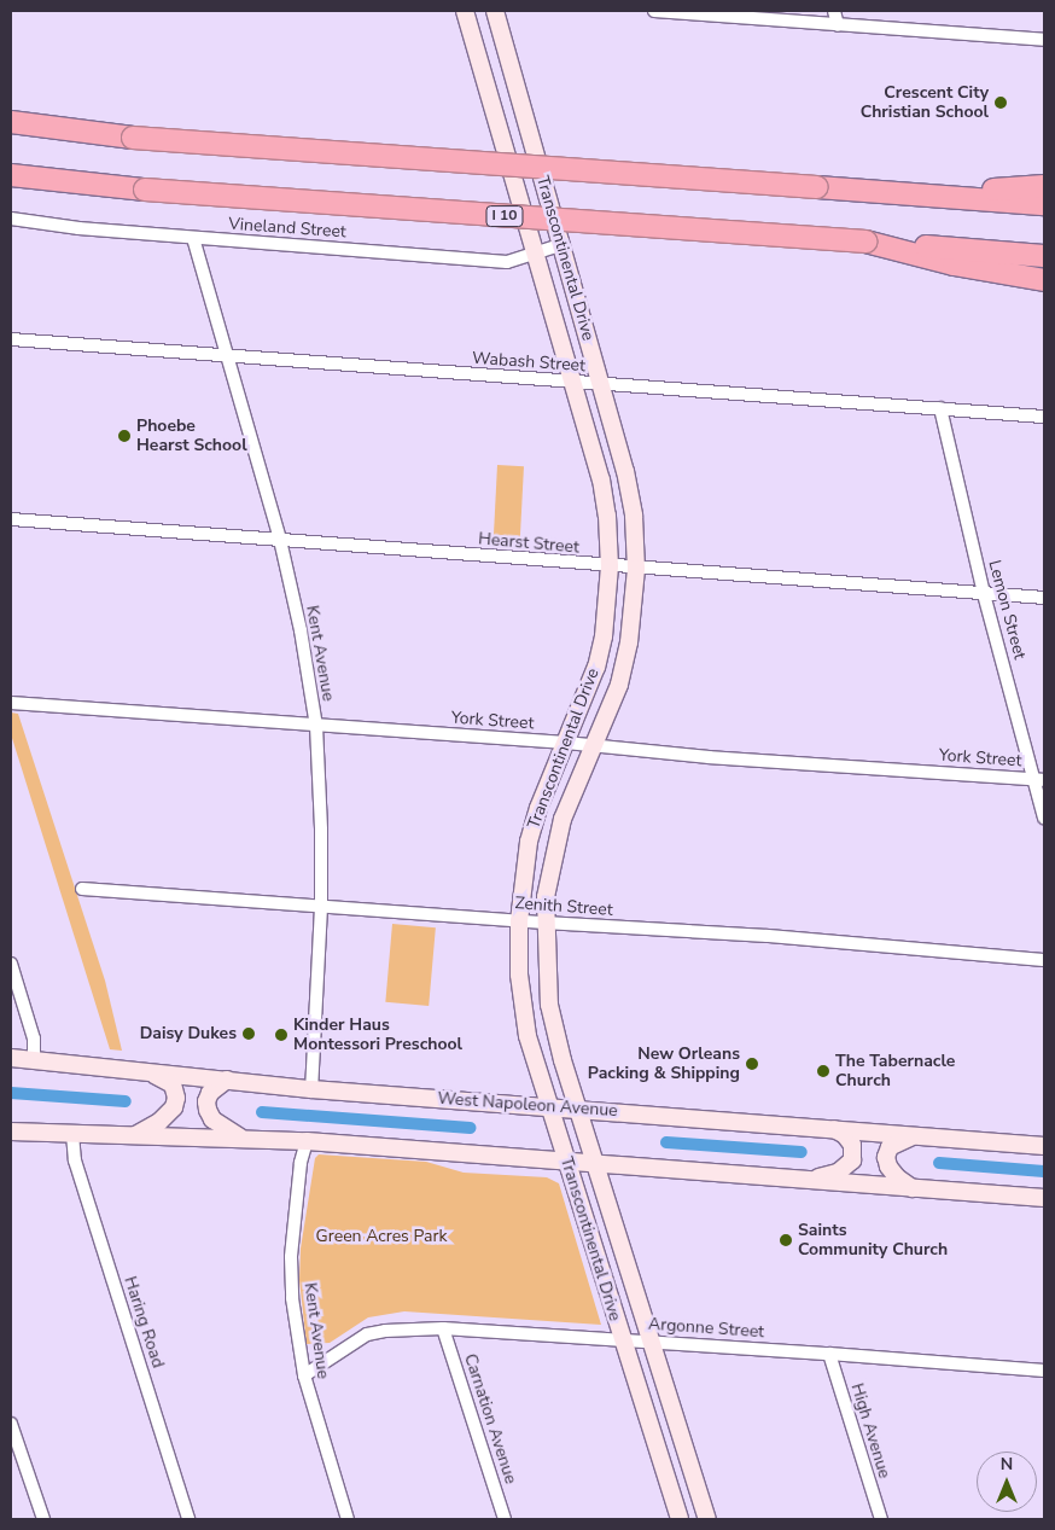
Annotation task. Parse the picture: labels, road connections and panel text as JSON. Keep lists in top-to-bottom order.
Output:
{
  "streets": {
    "highway": ["I 10"],
    "street": [
      "Vineland Street",
      "Transcontinental Drive",
      "Wabash Street",
      "Hearst Street",
      "Lemon Street",
      "Kent Avenue",
      "York Street",
      "Zenith Street",
      "West Napoleon Avenue",
      "Haring Road",
      "Argonne Street",
      "Carnation Avenue",
      "High Avenue"
    ]
  },
  "crossings": [
    ["Vineland Street", "Transcontinental Drive"],
    ["Vineland Street", "Kent Avenue"],
    ["Transcontinental Drive", "Wabash Street"],
    ["Transcontinental Drive", "Hearst Street"],
    ["Transcontinental Drive", "York Street"],
    ["Transcontinental Drive", "Zenith Street"],
    ["Transcontinental Drive", "West Napoleon Avenue"],
    ["Transcontinental Drive", "Argonne Street"],
    ["Wabash Street", "Lemon Street"],
    ["Wabash Street", "Kent Avenue"],
    ["Hearst Street", "Lemon Street"],
    ["Hearst Street", "Kent Avenue"],
    ["Lemon Street", "York Street"],
    ["Kent Avenue", "York Street"],
    ["Kent Avenue", "Zenith Street"],
    ["Kent Avenue", "West Napoleon Avenue"],
    ["Kent Avenue", "Argonne Street"],
    ["Argonne Street", "Carnation Avenue"],
    ["Argonne Street", "High Avenue"]
  ],
  "parks": ["Green Acres Park"],
  "places": [
    "Crescent City Christian School",
    "Phoebe Hearst School",
    "Daisy Dukes",
    "Kinder Haus Montessori Preschool",
    "New Orleans Packing & Shipping",
    "The Tabernacle Church",
    "Saints Community Church"
  ],
  "north": "top"
}
